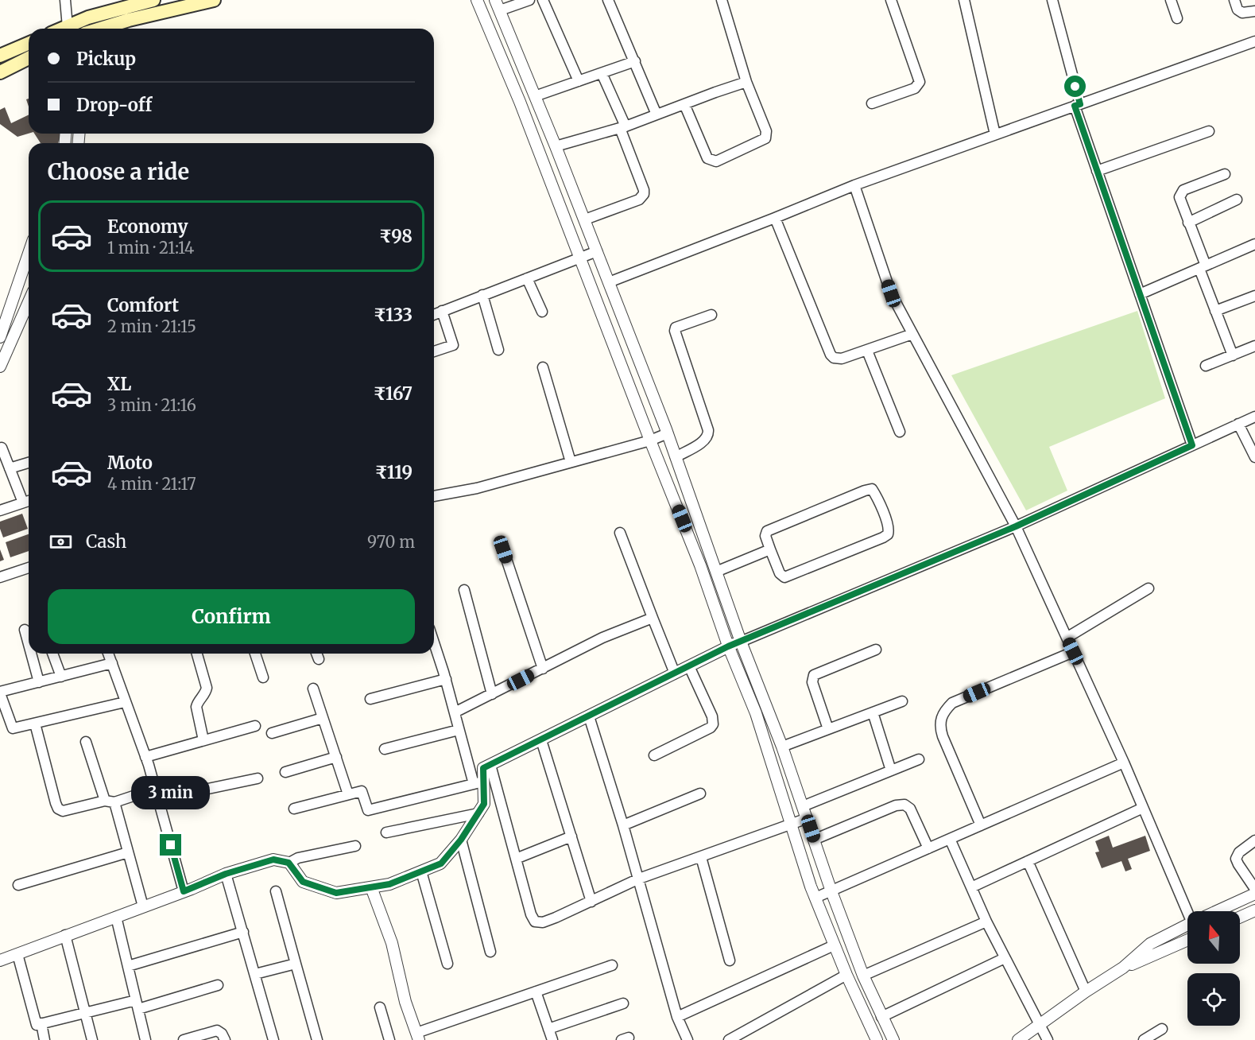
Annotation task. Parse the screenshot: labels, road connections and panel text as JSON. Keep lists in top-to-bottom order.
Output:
{
  "north": "top",
  "page": {
    "banner": ["Pickup", "Drop-off"],
    "heading": "Choose a ride",
    "list": [
      {
        "name": "Economy",
        "note": "1 min · 21:14",
        "value": "₹98"
      },
      {
        "name": "Comfort",
        "note": "2 min · 21:15",
        "value": "₹133"
      },
      {
        "name": "XL",
        "note": "3 min · 21:16",
        "value": "₹167"
      },
      {
        "name": "Moto",
        "note": "4 min · 21:17",
        "value": "₹119"
      }
    ],
    "pay": ["Cash", "970 m"],
    "buttons": "Confirm",
    "bubble": "3 min"
  }
}
